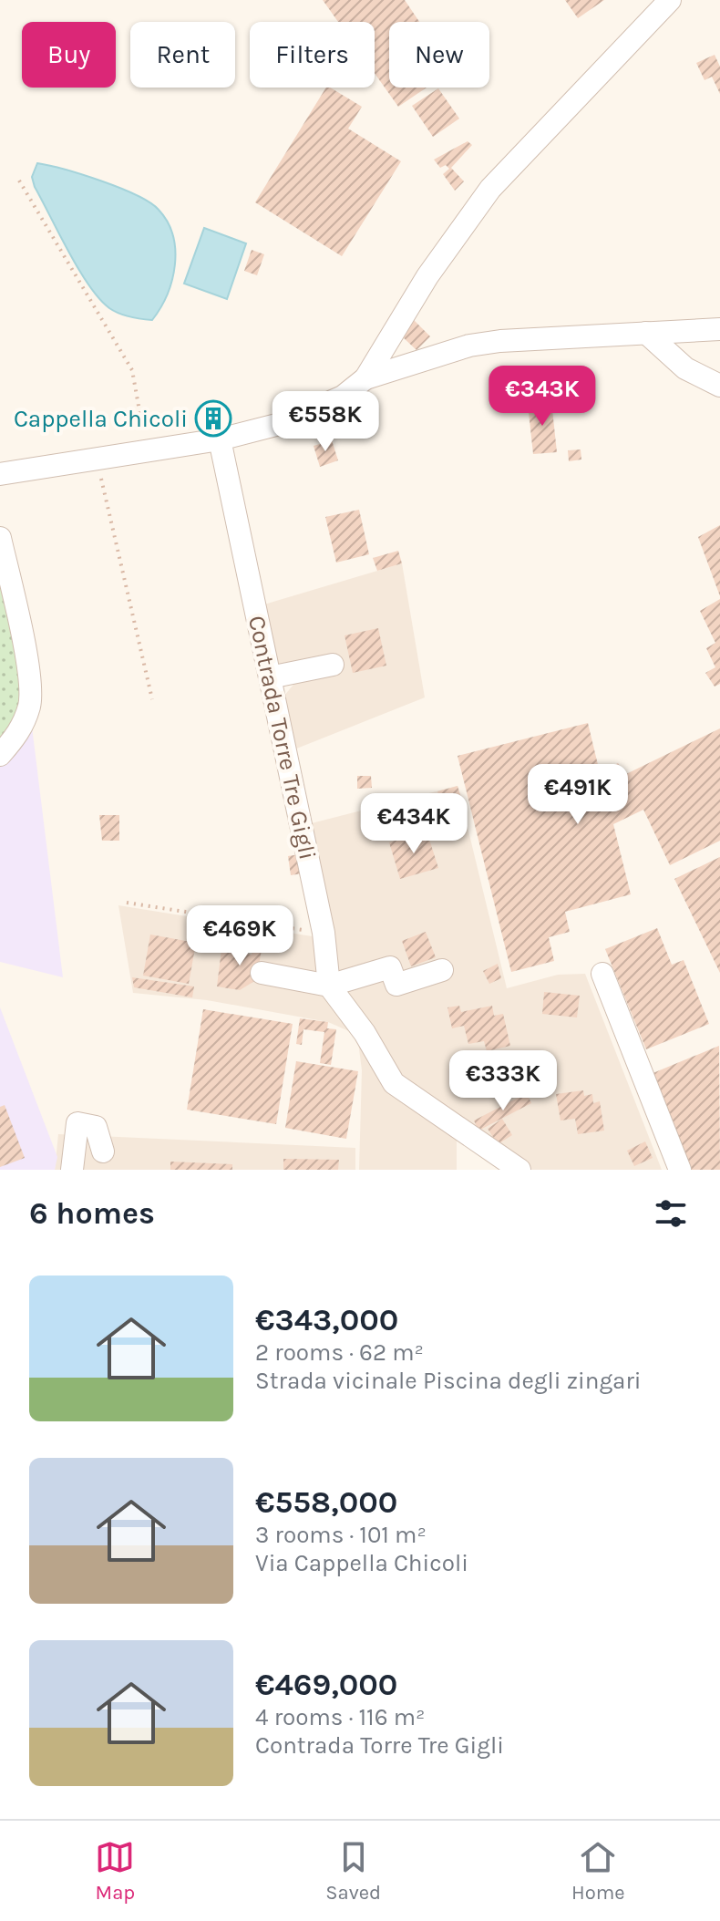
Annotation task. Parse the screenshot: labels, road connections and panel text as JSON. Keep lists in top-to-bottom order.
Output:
{
  "streets": {
    "street": ["Contrada Torre Tre Gigli"]
  },
  "places": {
    "building": ["Cappella Chicoli"]
  },
  "page": {
    "chip": [
      "Buy",
      "Rent",
      "Filters",
      "New"
    ],
    "price": [
      "€343K",
      "€558K",
      "€491K",
      "€434K",
      "€469K",
      "€333K"
    ],
    "heading": "6 homes",
    "list": [
      {
        "name": "€343,000",
        "note": "2 rooms · 62 m² · Strada vicinale Piscina degli zingari"
      },
      {
        "name": "€558,000",
        "note": "3 rooms · 101 m² · Via Cappella Chicoli"
      },
      {
        "name": "€469,000",
        "note": "4 rooms · 116 m² · Contrada Torre Tre Gigli"
      }
    ],
    "tabs": ["Map", "Saved", "Home"]
  }
}
